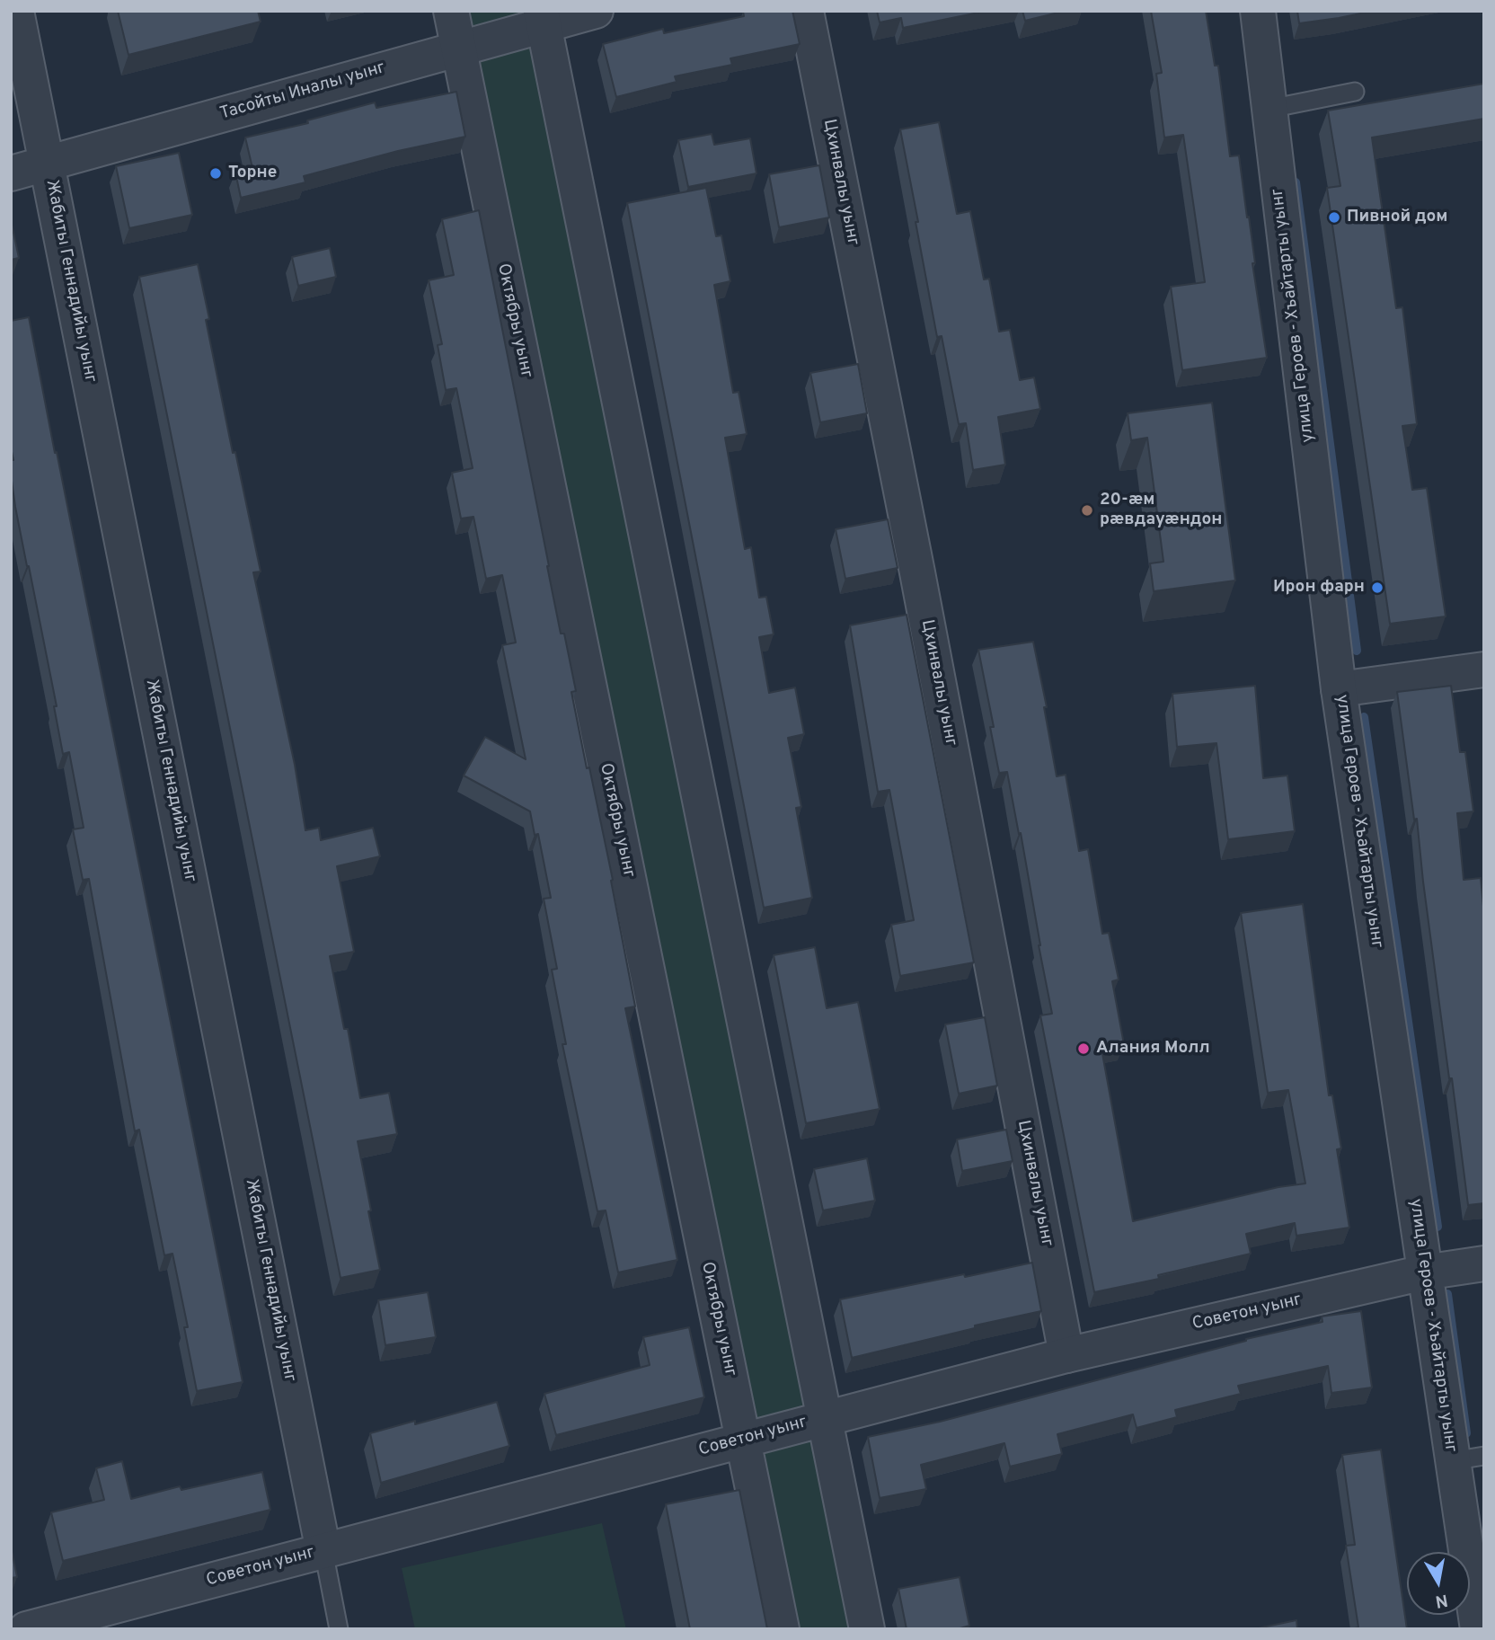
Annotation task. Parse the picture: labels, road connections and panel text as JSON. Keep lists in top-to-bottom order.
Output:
{
  "streets": {
    "street": [
      "Тасойты Иналы уынг",
      "Цхинвалы уынг",
      "Жабиты Геннадийы уынг",
      "улица Героев - Хъайтарты уынг",
      "Октябры уынг",
      "Советон уынг"
    ]
  },
  "crossings": [
    ["Тасойты Иналы уынг", "Жабиты Геннадийы уынг"],
    ["Тасойты Иналы уынг", "Октябры уынг"],
    ["Цхинвалы уынг", "Советон уынг"],
    ["Жабиты Геннадийы уынг", "Советон уынг"],
    ["улица Героев - Хъайтарты уынг", "Советон уынг"],
    ["Октябры уынг", "Советон уынг"]
  ],
  "places": [
    "Торне",
    "Пивной дом",
    "20-æм рӕвдауӕндон",
    "Ирон фарн",
    "Алания Молл"
  ],
  "north": "bottom"
}
